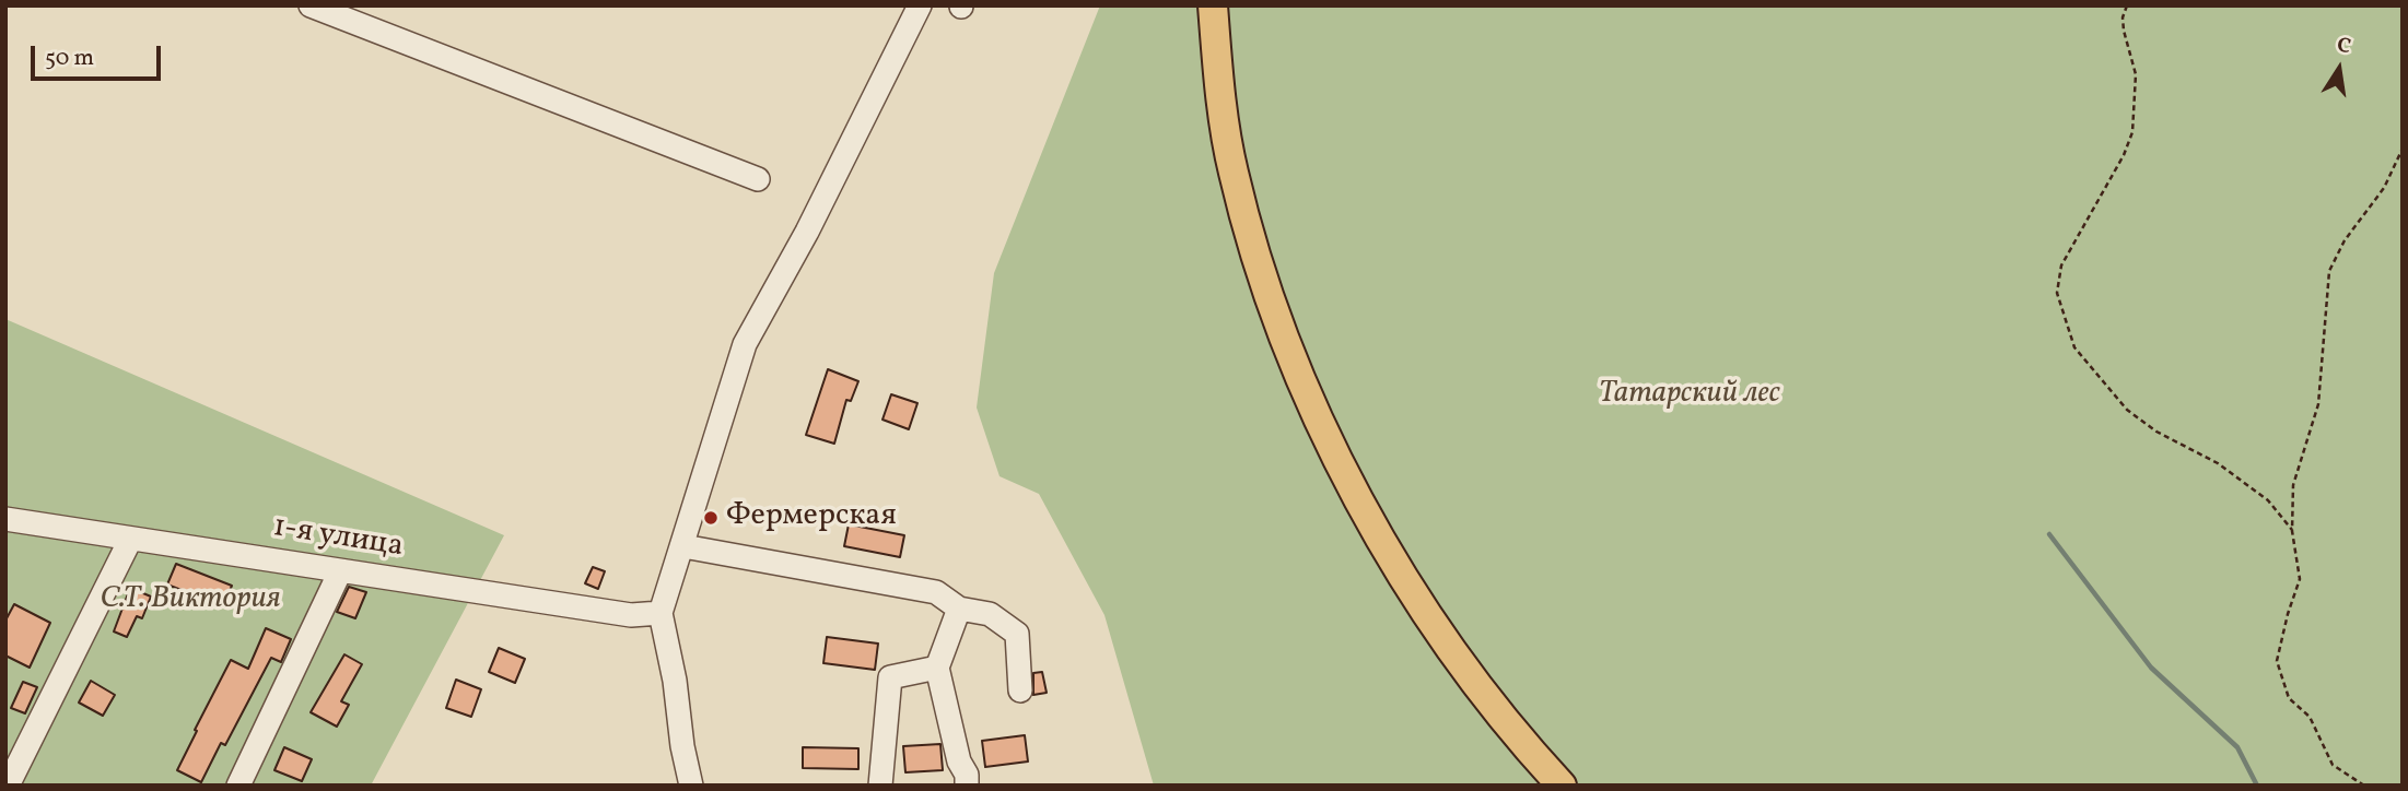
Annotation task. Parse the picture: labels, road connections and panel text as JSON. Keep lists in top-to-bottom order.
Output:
{
  "streets": {
    "street": ["1-я улица"]
  },
  "parks": ["Татарский лес", "С.Т. Виктория"],
  "places": ["Фермерская"],
  "scale_bar": "50 m",
  "north": "top"
}
